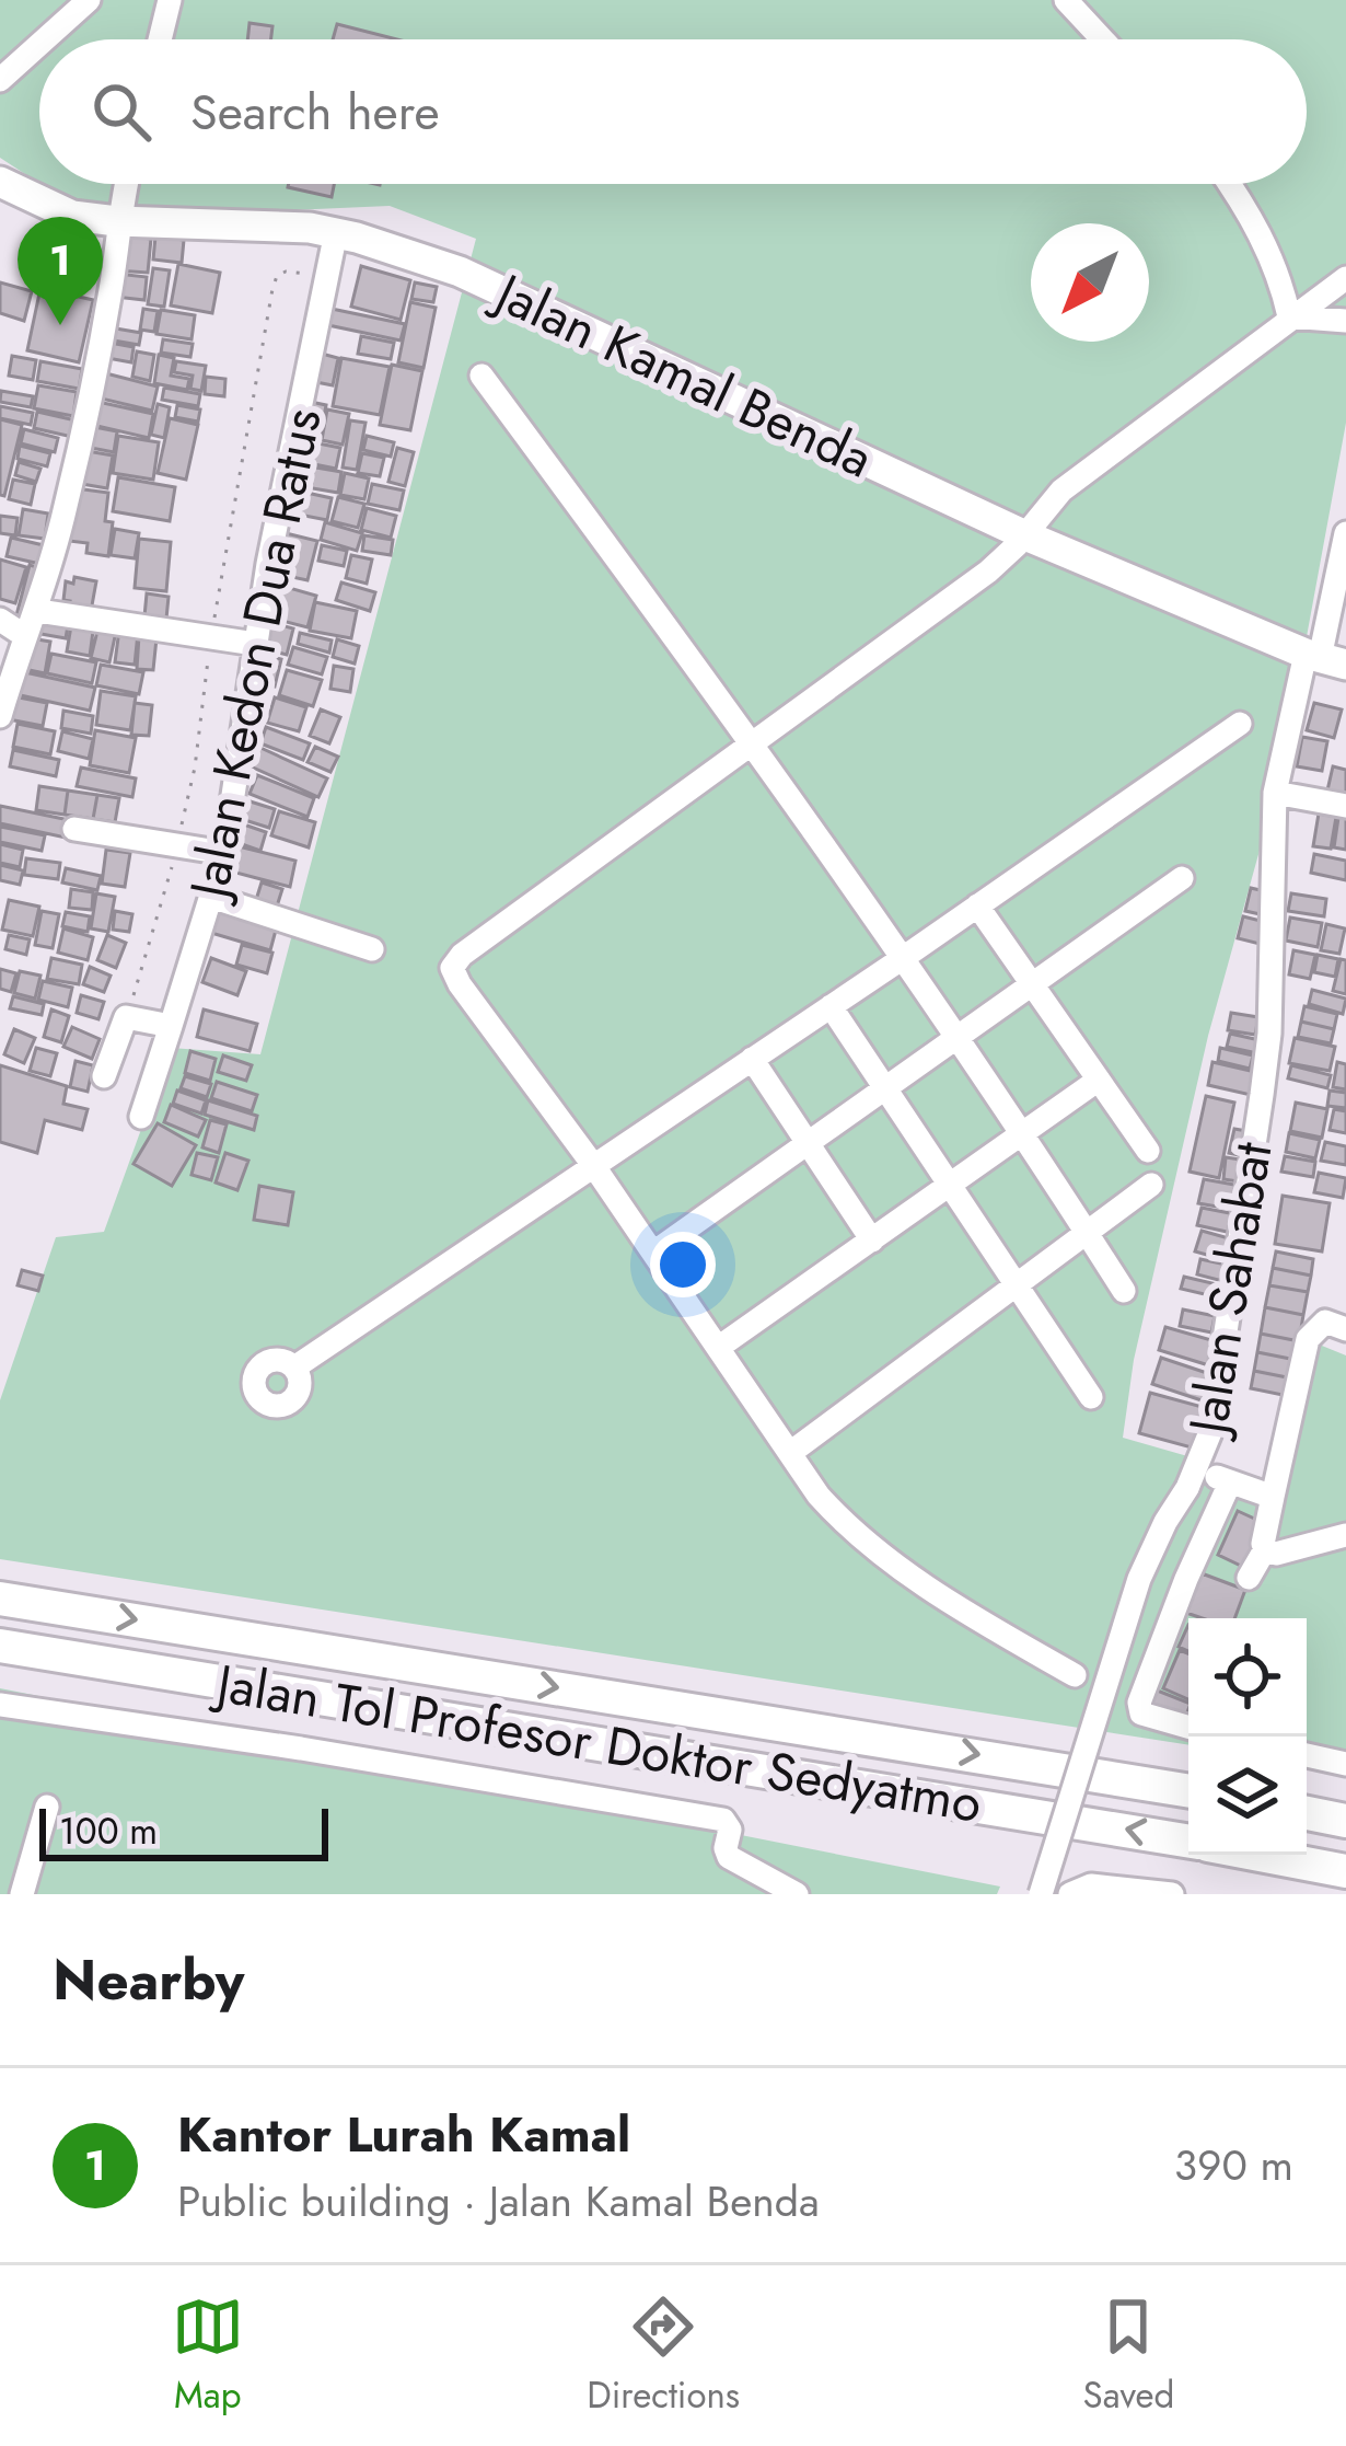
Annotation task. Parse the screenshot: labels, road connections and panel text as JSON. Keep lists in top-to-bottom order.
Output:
{
  "streets": {
    "highway": ["Jalan Tol Profesor Doktor Sedyatmo"],
    "main road": ["Jalan Kamal Benda"],
    "street": ["Jalan Kedon Dua Ratus", "Jalan Sahabat"]
  },
  "crossings": [
    ["Jalan Kamal Benda", "Jalan Kedon Dua Ratus"],
    ["Jalan Kamal Benda", "Jalan Sahabat"]
  ],
  "scale_bar": "100 m",
  "north": "bottom left",
  "page": {
    "search": "Search here",
    "pins": "1",
    "scale": "100 m",
    "heading": "Nearby",
    "list": [
      {
        "mark": "1",
        "name": "Kantor Lurah Kamal",
        "note": "Public building · Jalan Kamal Benda",
        "value": "390 m"
      }
    ],
    "nav": ["Map", "Directions", "Saved"]
  }
}
